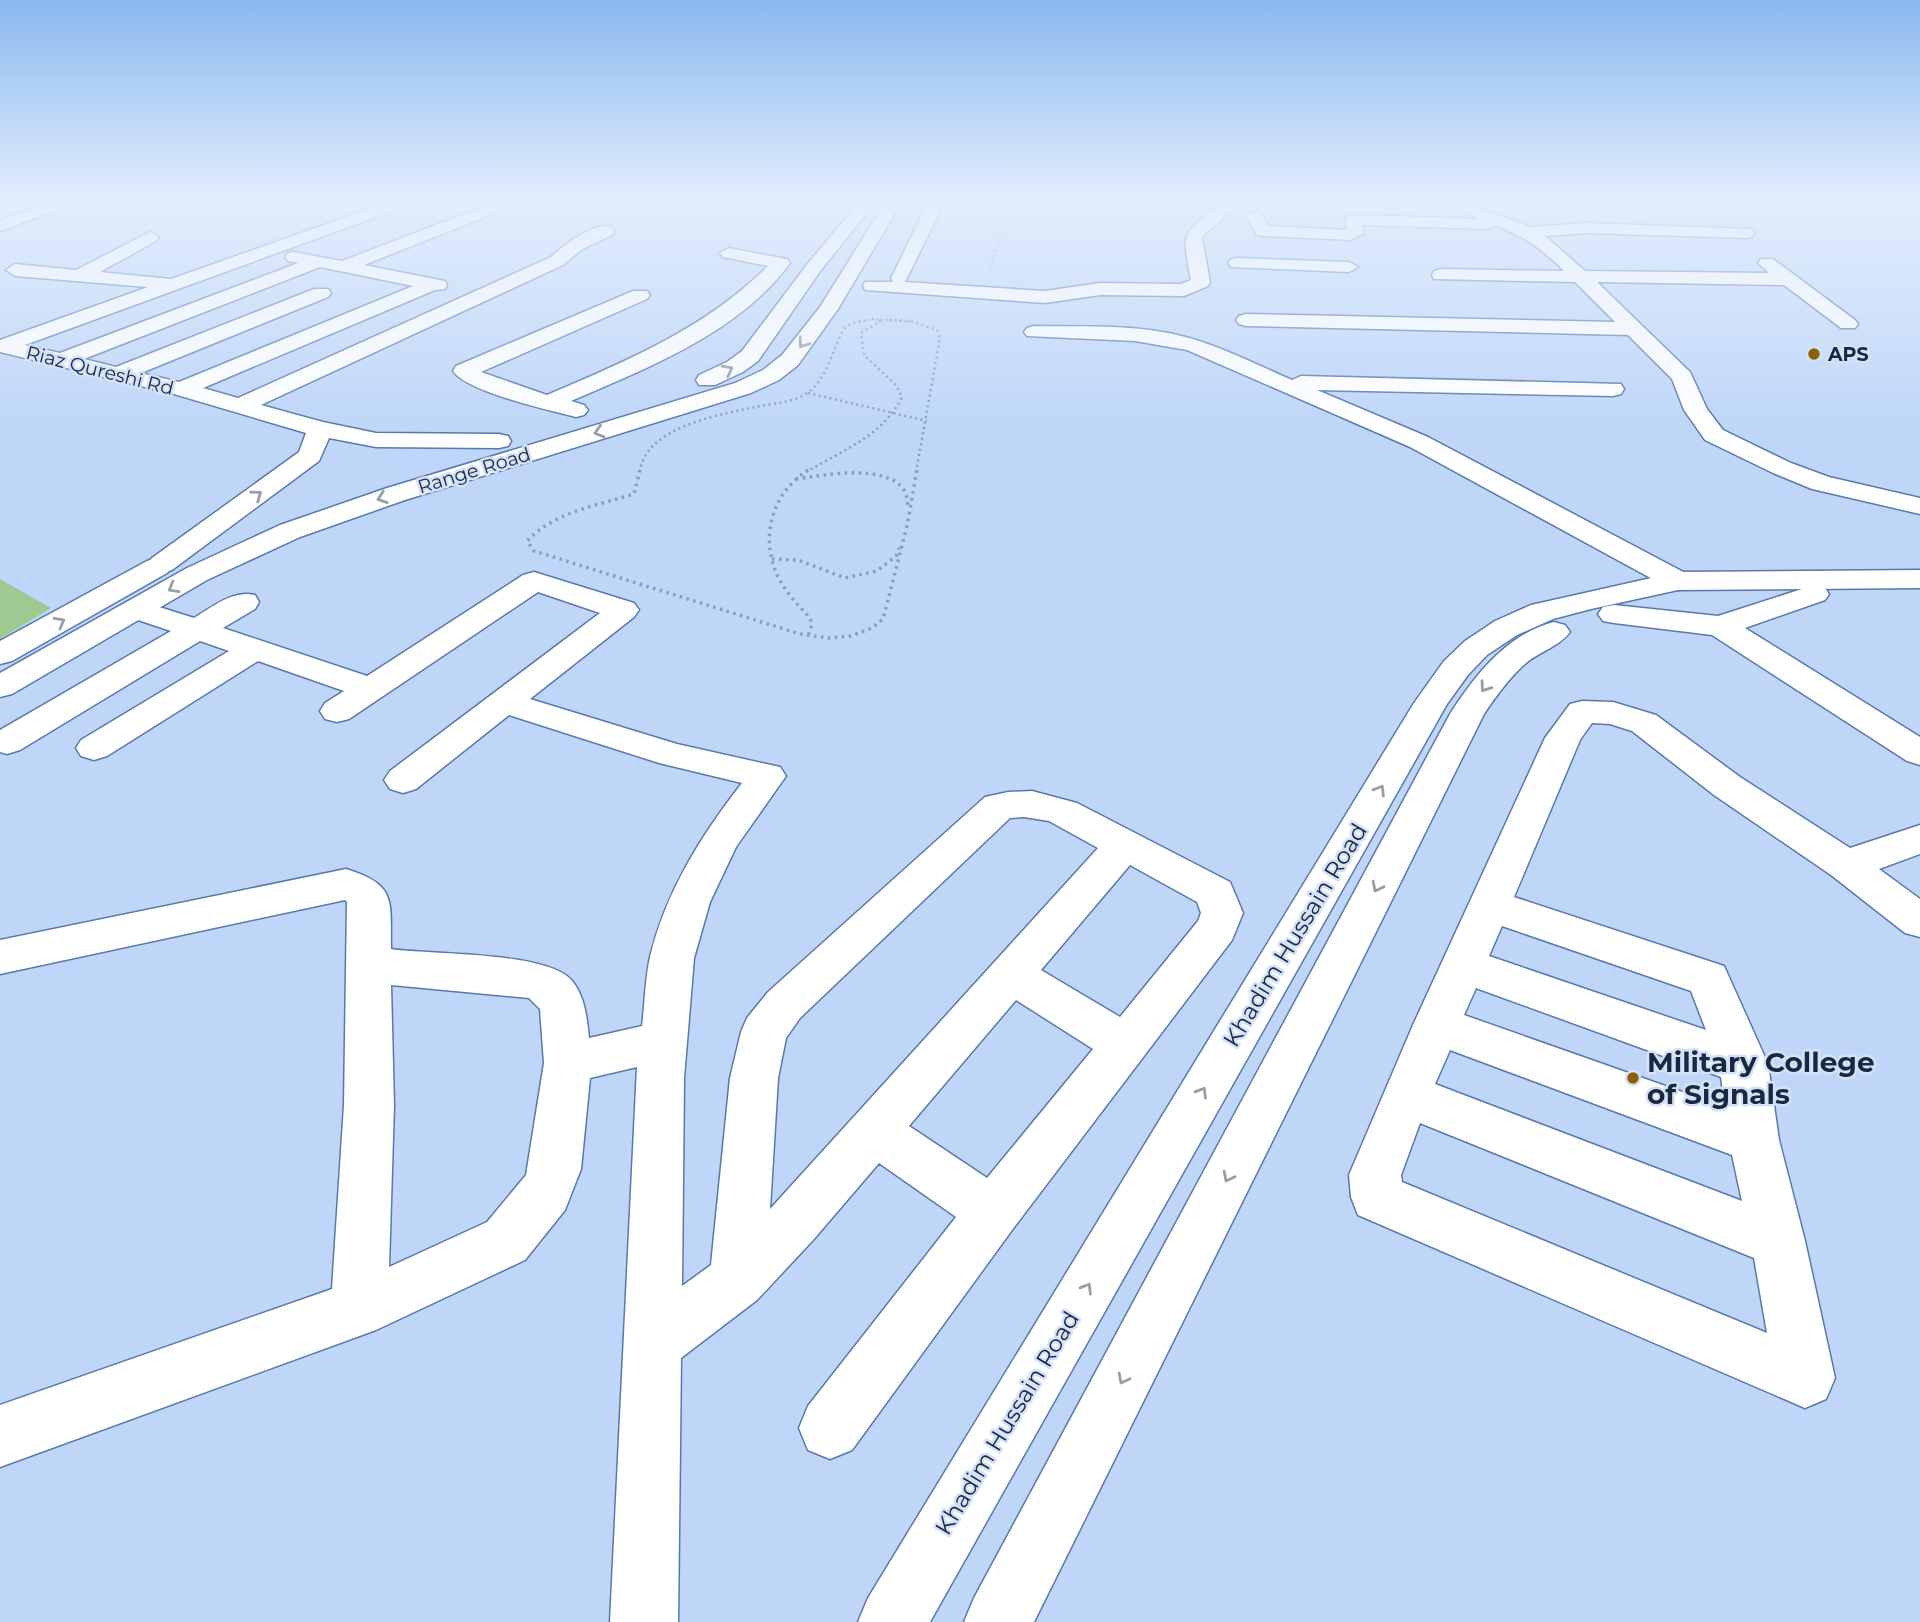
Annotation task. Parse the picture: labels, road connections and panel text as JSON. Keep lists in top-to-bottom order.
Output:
{
  "streets": {
    "street": ["Riaz Qureshi Rd", "Range Road", "Khadim Hussain Road"]
  },
  "places": ["APS", "Military College of Signals"]
}
